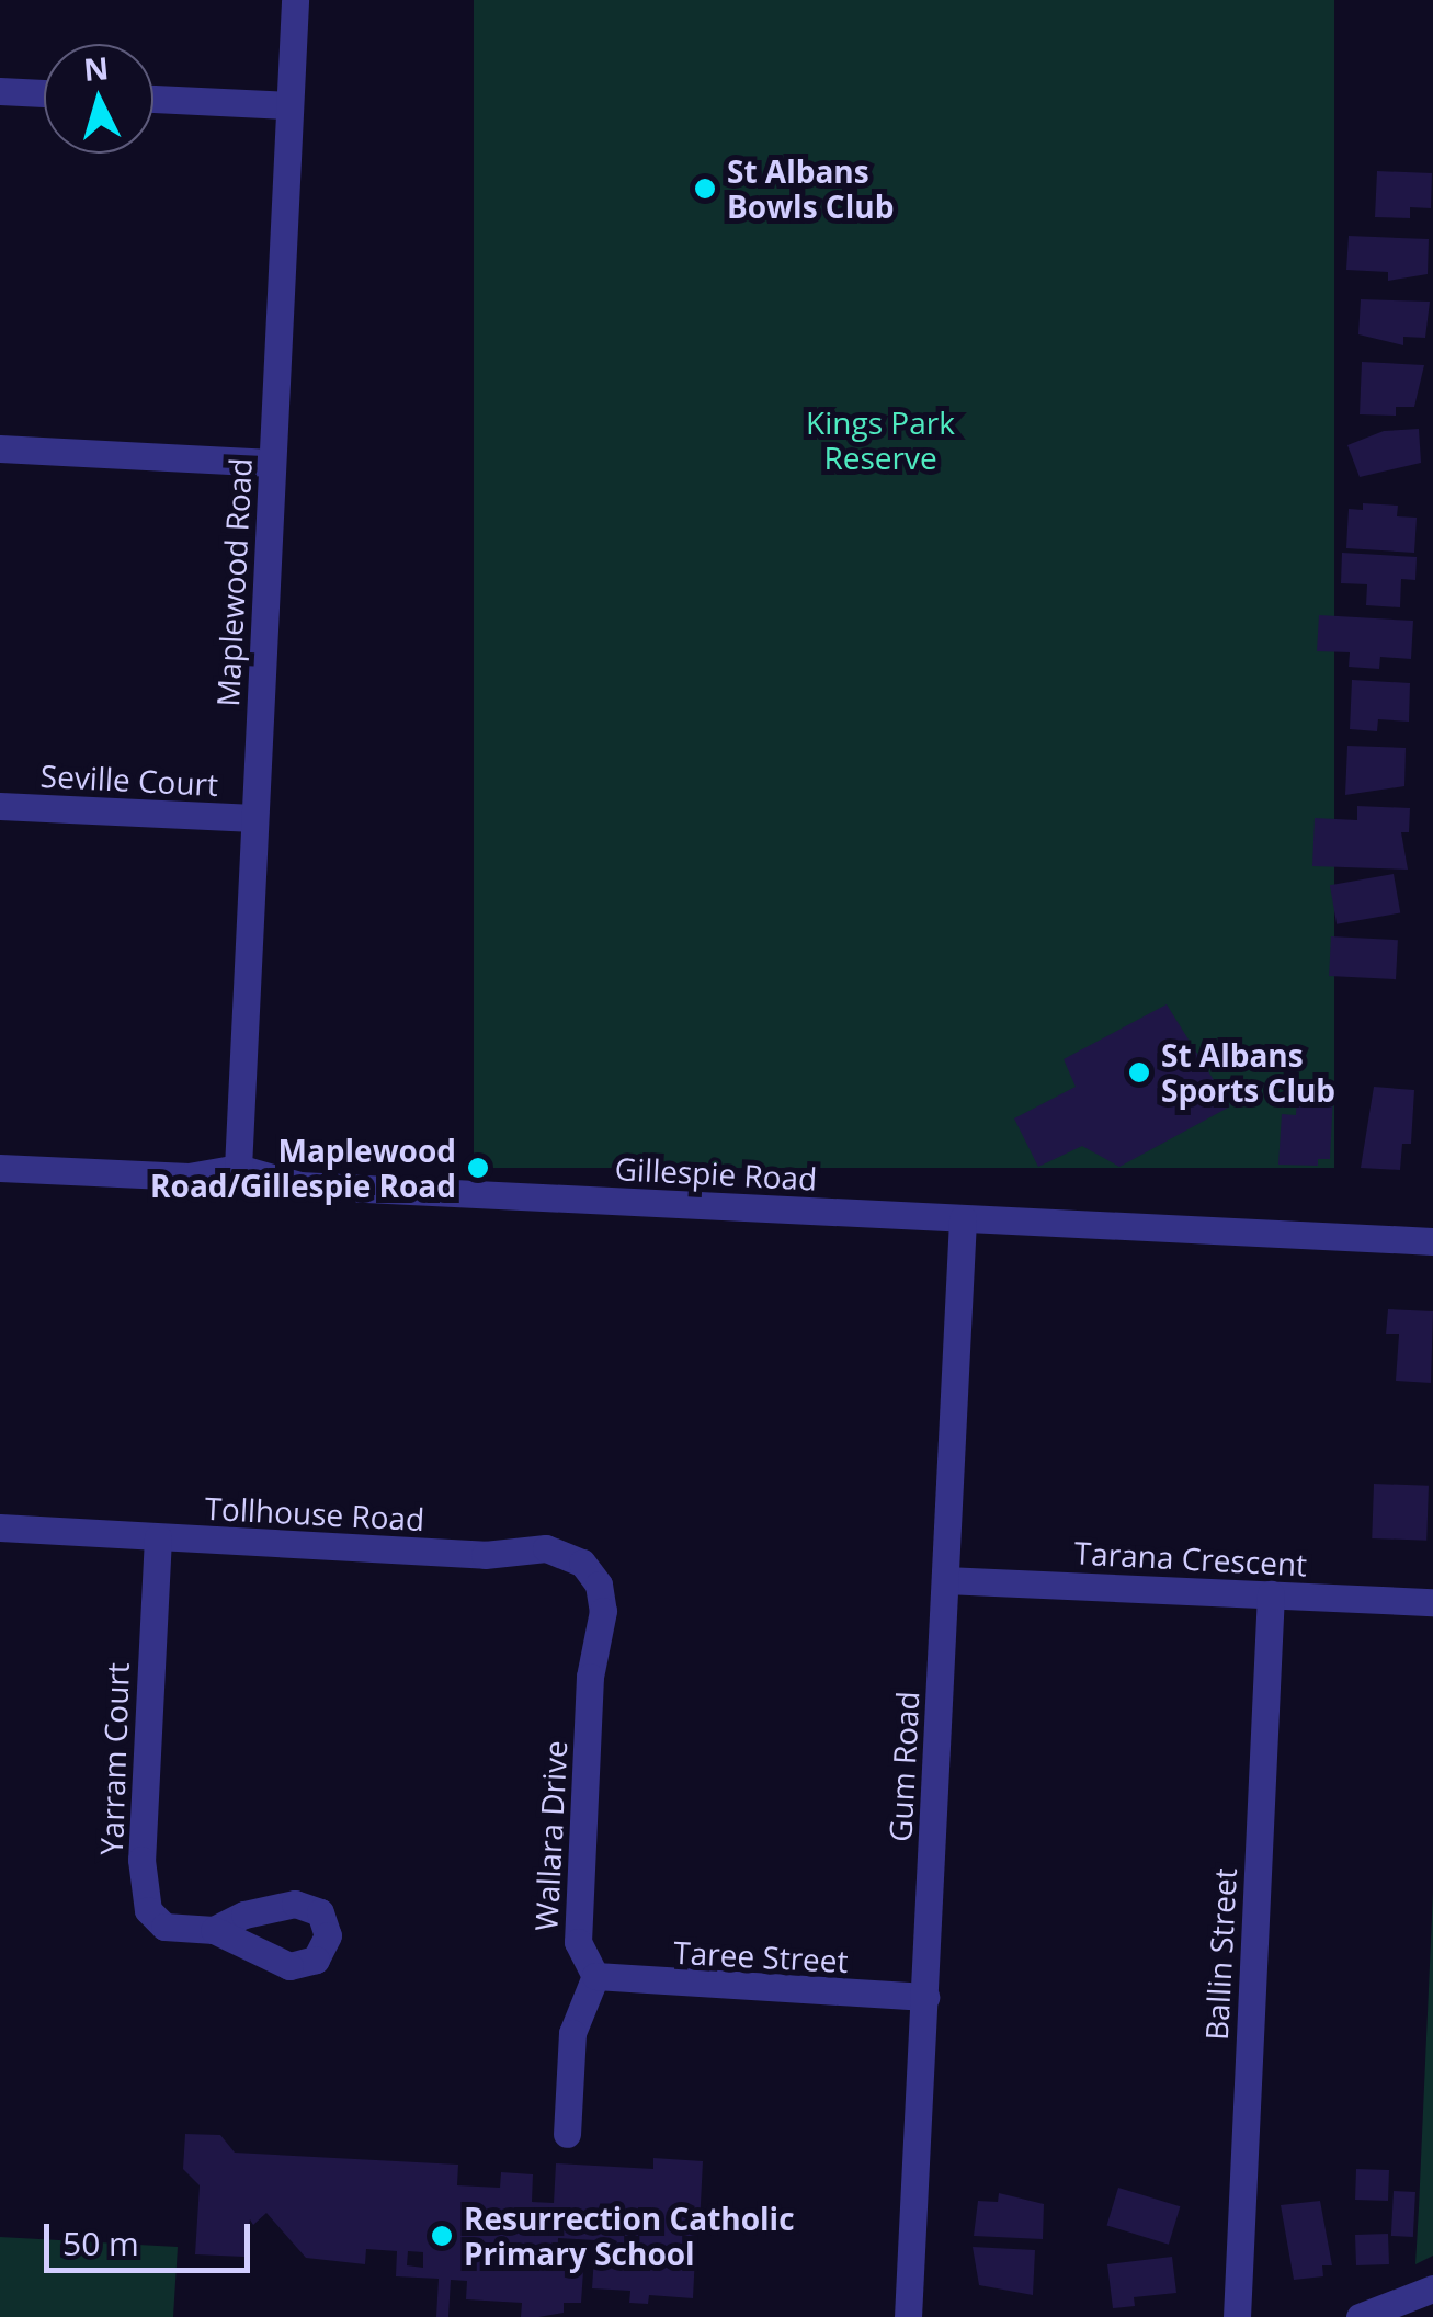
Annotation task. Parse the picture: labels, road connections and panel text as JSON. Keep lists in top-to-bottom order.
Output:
{
  "streets": {
    "street": [
      "Maplewood Road",
      "Seville Court",
      "Gillespie Road",
      "Tollhouse Road",
      "Tarana Crescent",
      "Yarram Court",
      "Gum Road",
      "Wallara Drive",
      "Ballin Street",
      "Taree Street"
    ]
  },
  "crossings": [
    ["Maplewood Road", "Seville Court"],
    ["Maplewood Road", "Gillespie Road"],
    ["Gillespie Road", "Gum Road"],
    ["Tollhouse Road", "Yarram Court"],
    ["Tollhouse Road", "Wallara Drive"],
    ["Tarana Crescent", "Gum Road"],
    ["Tarana Crescent", "Ballin Street"],
    ["Gum Road", "Taree Street"],
    ["Wallara Drive", "Taree Street"]
  ],
  "parks": ["Kings Park Reserve"],
  "places": [
    "St Albans Bowls Club",
    "St Albans Sports Club",
    "Maplewood Road/Gillespie Road",
    "Resurrection Catholic Primary School"
  ],
  "scale_bar": "50 m",
  "north": "top"
}
